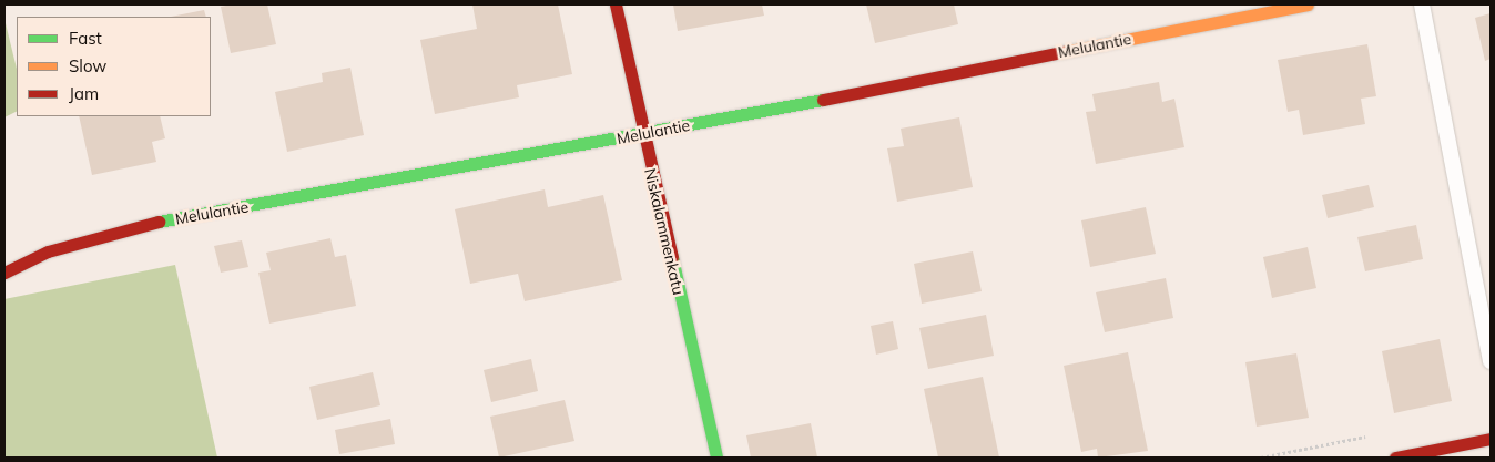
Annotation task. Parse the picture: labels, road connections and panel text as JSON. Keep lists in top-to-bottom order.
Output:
{
  "streets": {
    "street": ["Melulantie", "Niskalammenkatu"]
  },
  "crossings": [
    ["Melulantie", "Niskalammenkatu"]
  ],
  "legend": ["Fast", "Slow", "Jam"]
}
